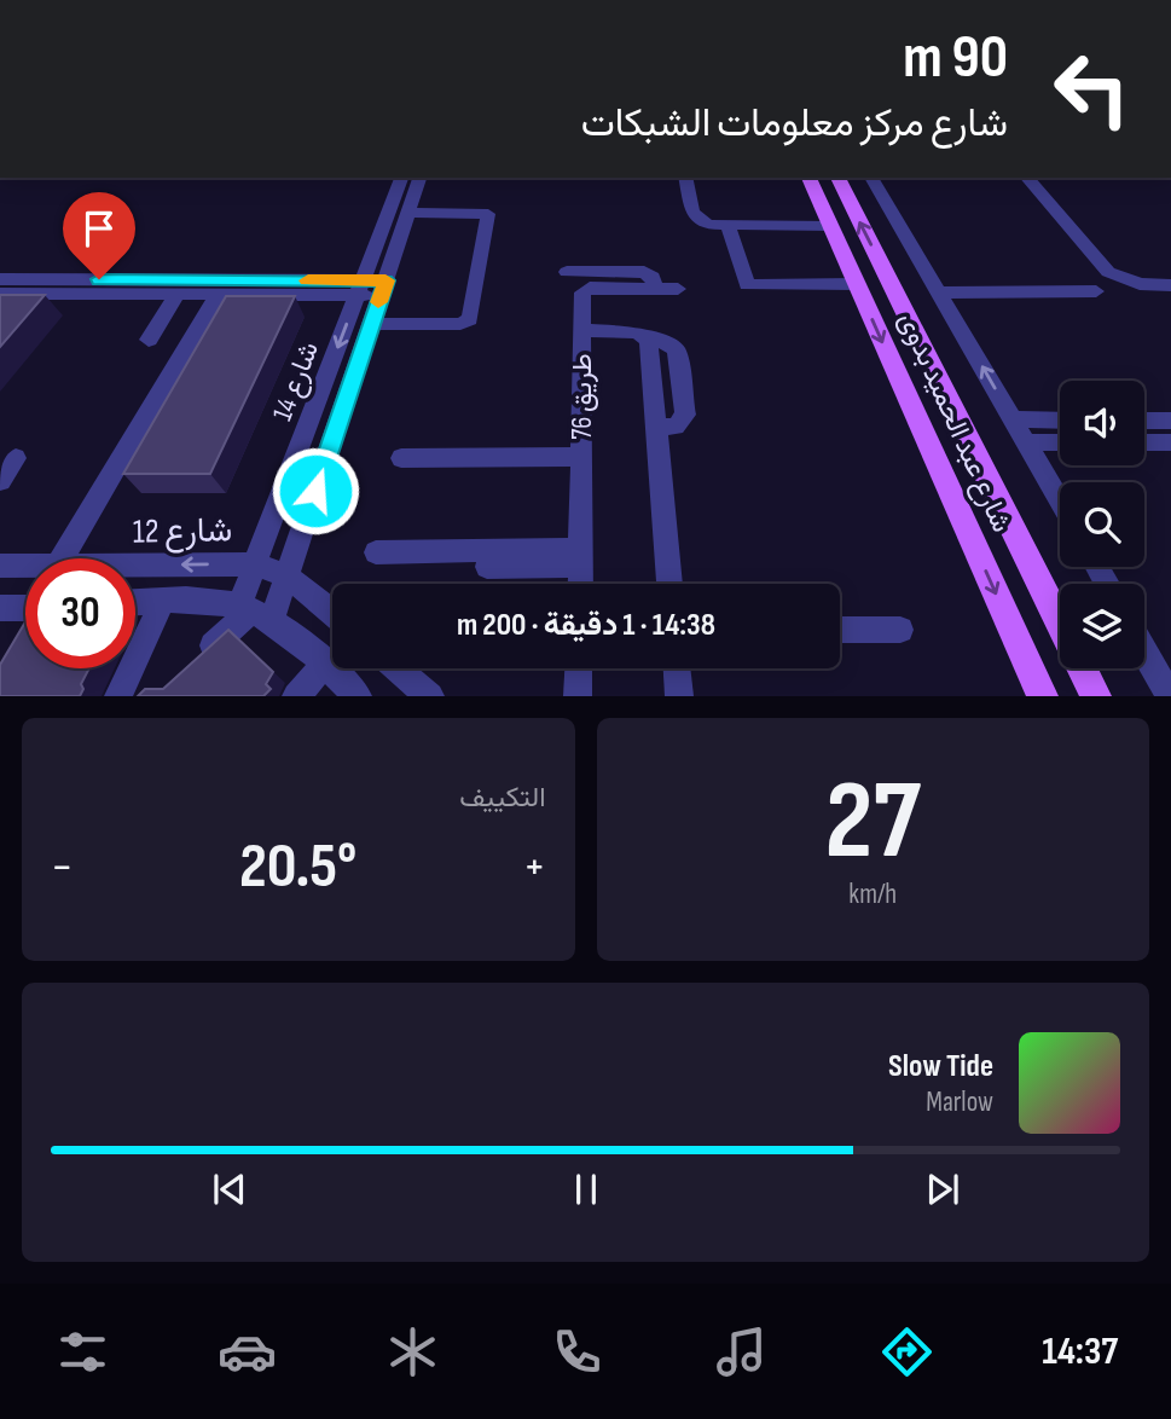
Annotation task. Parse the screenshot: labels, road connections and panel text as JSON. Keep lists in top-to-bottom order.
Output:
{
  "streets": {
    "main road": ["شارع عبد الحميد بدوى"],
    "street": ["شارع 14", "طريق 76", "شارع 12"]
  },
  "crossings": [
    ["شارع 14", "شارع 12"]
  ],
  "page": {
    "turn": ["90 m", "شارع مركز معلومات الشبكات"],
    "limit": "30",
    "trip": "14:38 · 1 دقيقة · 200 m",
    "tile": [
      ["27", "km/h"],
      "التكييف"
    ],
    "heat": ["−", "20.5°", "+"],
    "song": ["Slow Tide", "Marlow"],
    "tabs": "14:37"
  }
}
